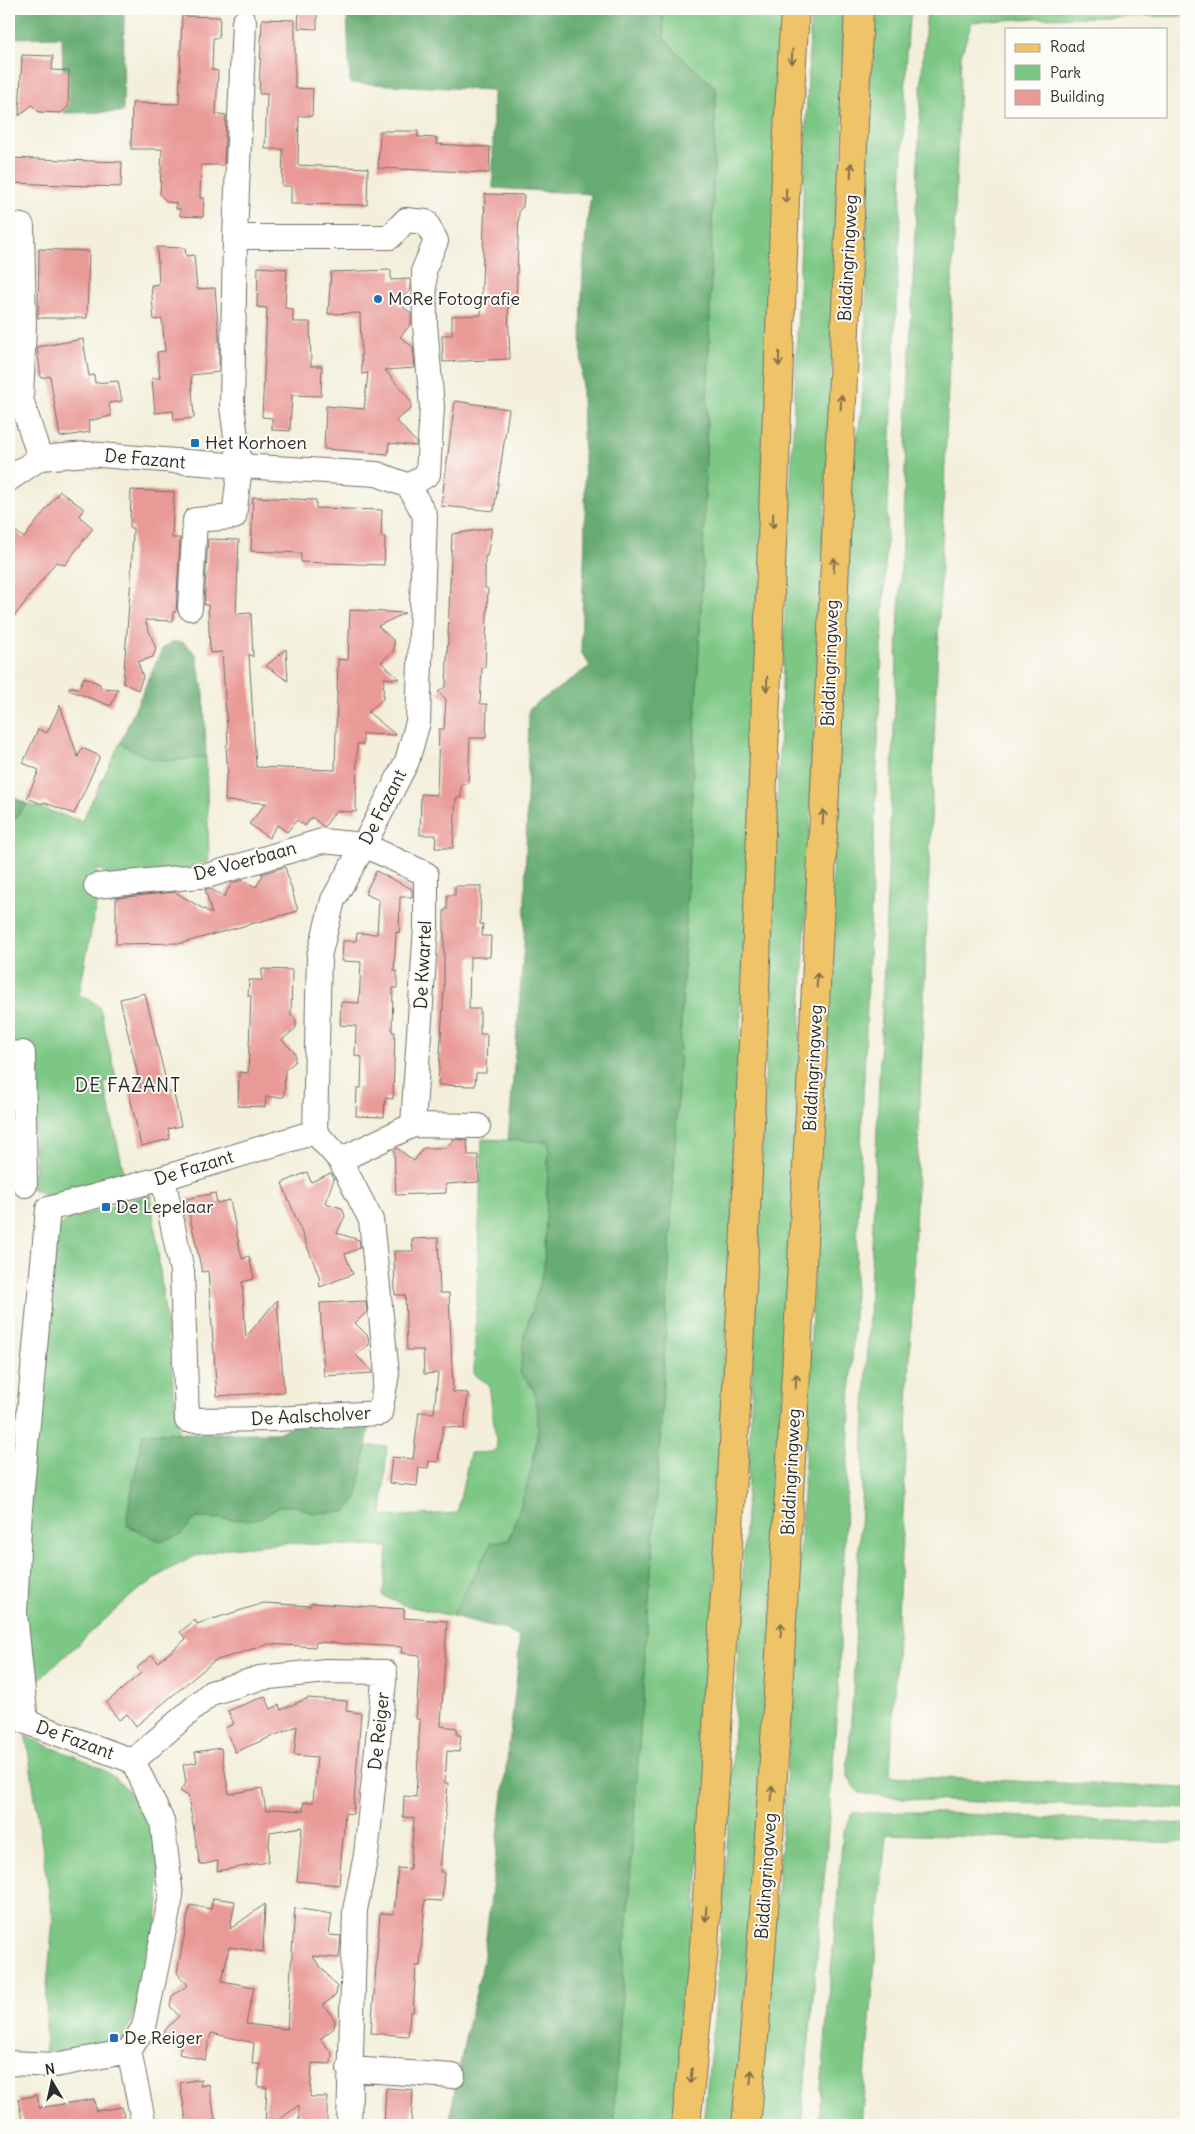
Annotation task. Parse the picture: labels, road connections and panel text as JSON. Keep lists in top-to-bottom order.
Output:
{
  "streets": {
    "main road": ["Biddingringweg"],
    "street": [
      "De Fazant",
      "De Voerbaan",
      "De Kwartel",
      "De Aalscholver",
      "De Reiger"
    ]
  },
  "crossings": [
    ["De Fazant", "De Voerbaan"],
    ["De Fazant", "De Kwartel"],
    ["De Fazant", "De Aalscholver"],
    ["De Fazant", "De Reiger"],
    ["De Voerbaan", "De Kwartel"]
  ],
  "districts": ["DE FAZANT"],
  "places": {
    "other": ["MoRe Fotografie"],
    "transit": ["Het Korhoen", "De Lepelaar", "De Reiger"]
  },
  "legend": ["Road", "Park", "Building"],
  "north": "top"
}
